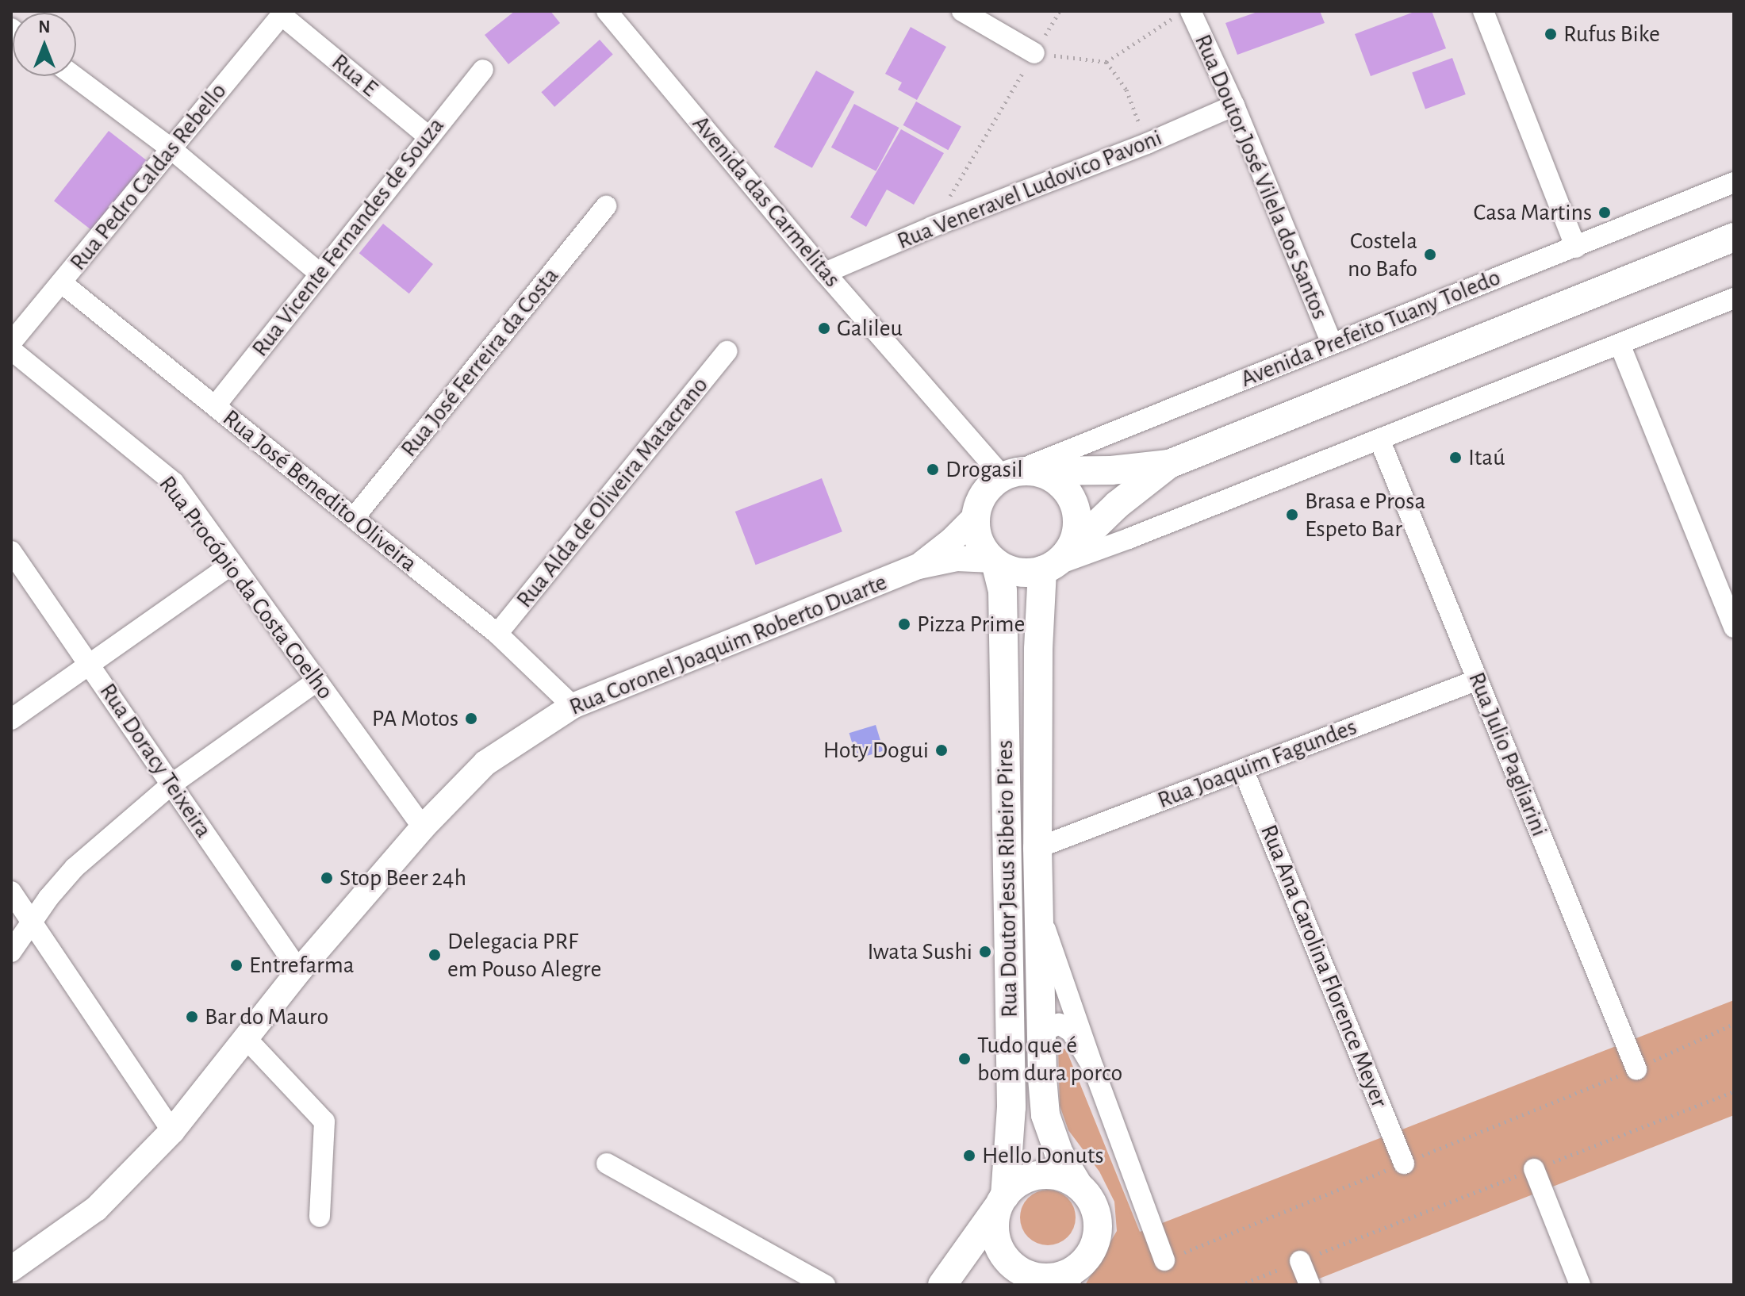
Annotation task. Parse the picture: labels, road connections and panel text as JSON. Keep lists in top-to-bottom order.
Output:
{
  "streets": {
    "main road": ["Rua Doutor Jesus Ribeiro Pires"],
    "street": [
      "Rua E",
      "Rua Pedro Caldas Rebello",
      "Rua Doutor José Vilela dos Santos",
      "Rua Veneravel Ludovico Pavoni",
      "Avenida das Carmelitas",
      "Rua Vicente Fernandes de Souza",
      "Avenida Prefeito Tuany Toledo",
      "Rua José Ferreira da Costa",
      "Rua José Benedito Oliveira",
      "Rua Alda de Oliveira Matacrano",
      "Rua Procópio da Costa Coelho",
      "Rua Coronel Joaquim Roberto Duarte",
      "Rua Julio Pagliarini",
      "Rua Doracy Teixeira",
      "Rua Joaquim Fagundes",
      "Rua Ana Carolina Florence Meyer"
    ]
  },
  "crossings": [
    ["Rua E", "Rua Pedro Caldas Rebello"],
    ["Rua E", "Rua Vicente Fernandes de Souza"],
    ["Rua Pedro Caldas Rebello", "Rua José Benedito Oliveira"],
    ["Rua Doutor José Vilela dos Santos", "Rua Veneravel Ludovico Pavoni"],
    ["Rua Doutor José Vilela dos Santos", "Avenida Prefeito Tuany Toledo"],
    ["Rua Veneravel Ludovico Pavoni", "Avenida das Carmelitas"],
    ["Avenida das Carmelitas", "Avenida Prefeito Tuany Toledo"],
    ["Avenida das Carmelitas", "Rua Coronel Joaquim Roberto Duarte"],
    ["Avenida das Carmelitas", "Rua Doutor Jesus Ribeiro Pires"],
    ["Rua Vicente Fernandes de Souza", "Rua José Benedito Oliveira"],
    ["Avenida Prefeito Tuany Toledo", "Rua Coronel Joaquim Roberto Duarte"],
    ["Avenida Prefeito Tuany Toledo", "Rua Doutor Jesus Ribeiro Pires"],
    ["Rua José Ferreira da Costa", "Rua José Benedito Oliveira"],
    ["Rua José Benedito Oliveira", "Rua Alda de Oliveira Matacrano"],
    ["Rua José Benedito Oliveira", "Rua Coronel Joaquim Roberto Duarte"],
    ["Rua Procópio da Costa Coelho", "Rua Coronel Joaquim Roberto Duarte"],
    ["Rua Coronel Joaquim Roberto Duarte", "Rua Doracy Teixeira"],
    ["Rua Coronel Joaquim Roberto Duarte", "Rua Doutor Jesus Ribeiro Pires"],
    ["Rua Julio Pagliarini", "Rua Joaquim Fagundes"],
    ["Rua Joaquim Fagundes", "Rua Doutor Jesus Ribeiro Pires"],
    ["Rua Joaquim Fagundes", "Rua Ana Carolina Florence Meyer"]
  ],
  "places": [
    "Rufus Bike",
    "Casa Martins",
    "Costela no Bafo",
    "Galileu",
    "Itaú",
    "Drogasil",
    "Brasa e Prosa Espeto Bar",
    "Pizza Prime",
    "PA Motos",
    "Hoty Dogui",
    "Stop Beer 24h",
    "Iwata Sushi",
    "Delegacia PRF em Pouso Alegre",
    "Entrefarma",
    "Bar do Mauro",
    "Tudo que é bom dura porco",
    "Hello Donuts"
  ],
  "north": "top"
}
